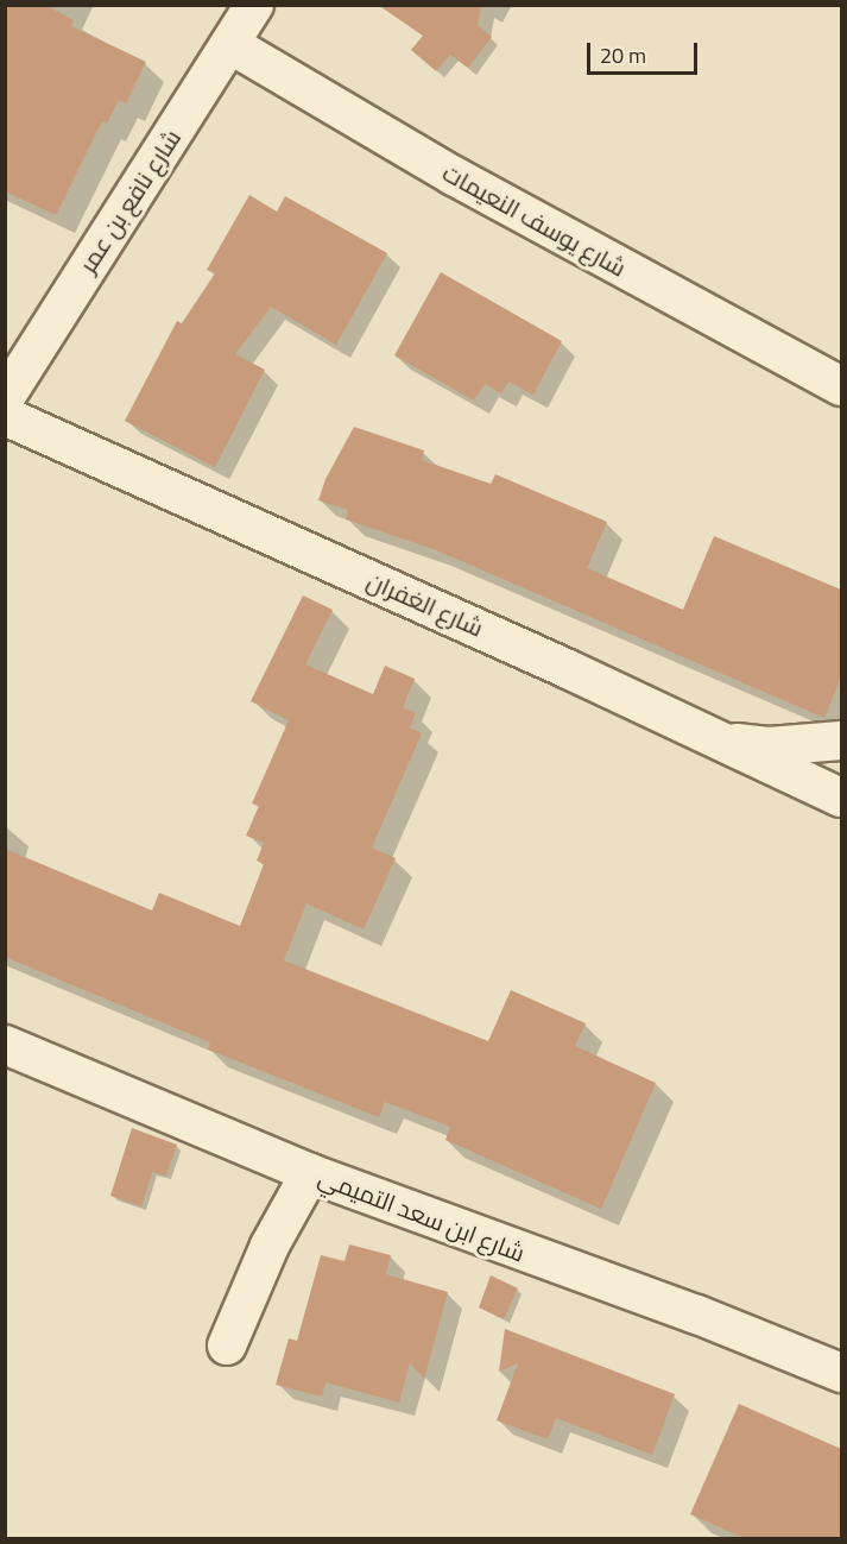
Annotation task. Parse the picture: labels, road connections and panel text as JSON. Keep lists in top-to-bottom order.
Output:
{
  "streets": {
    "street": [
      "شارع نافع بن عمر",
      "شارع يوسف النعيمات",
      "شارع الغفران",
      "شارع ابن سعد التميمي"
    ]
  },
  "crossings": [
    ["شارع نافع بن عمر", "شارع يوسف النعيمات"]
  ],
  "scale_bar": "20 m"
}
